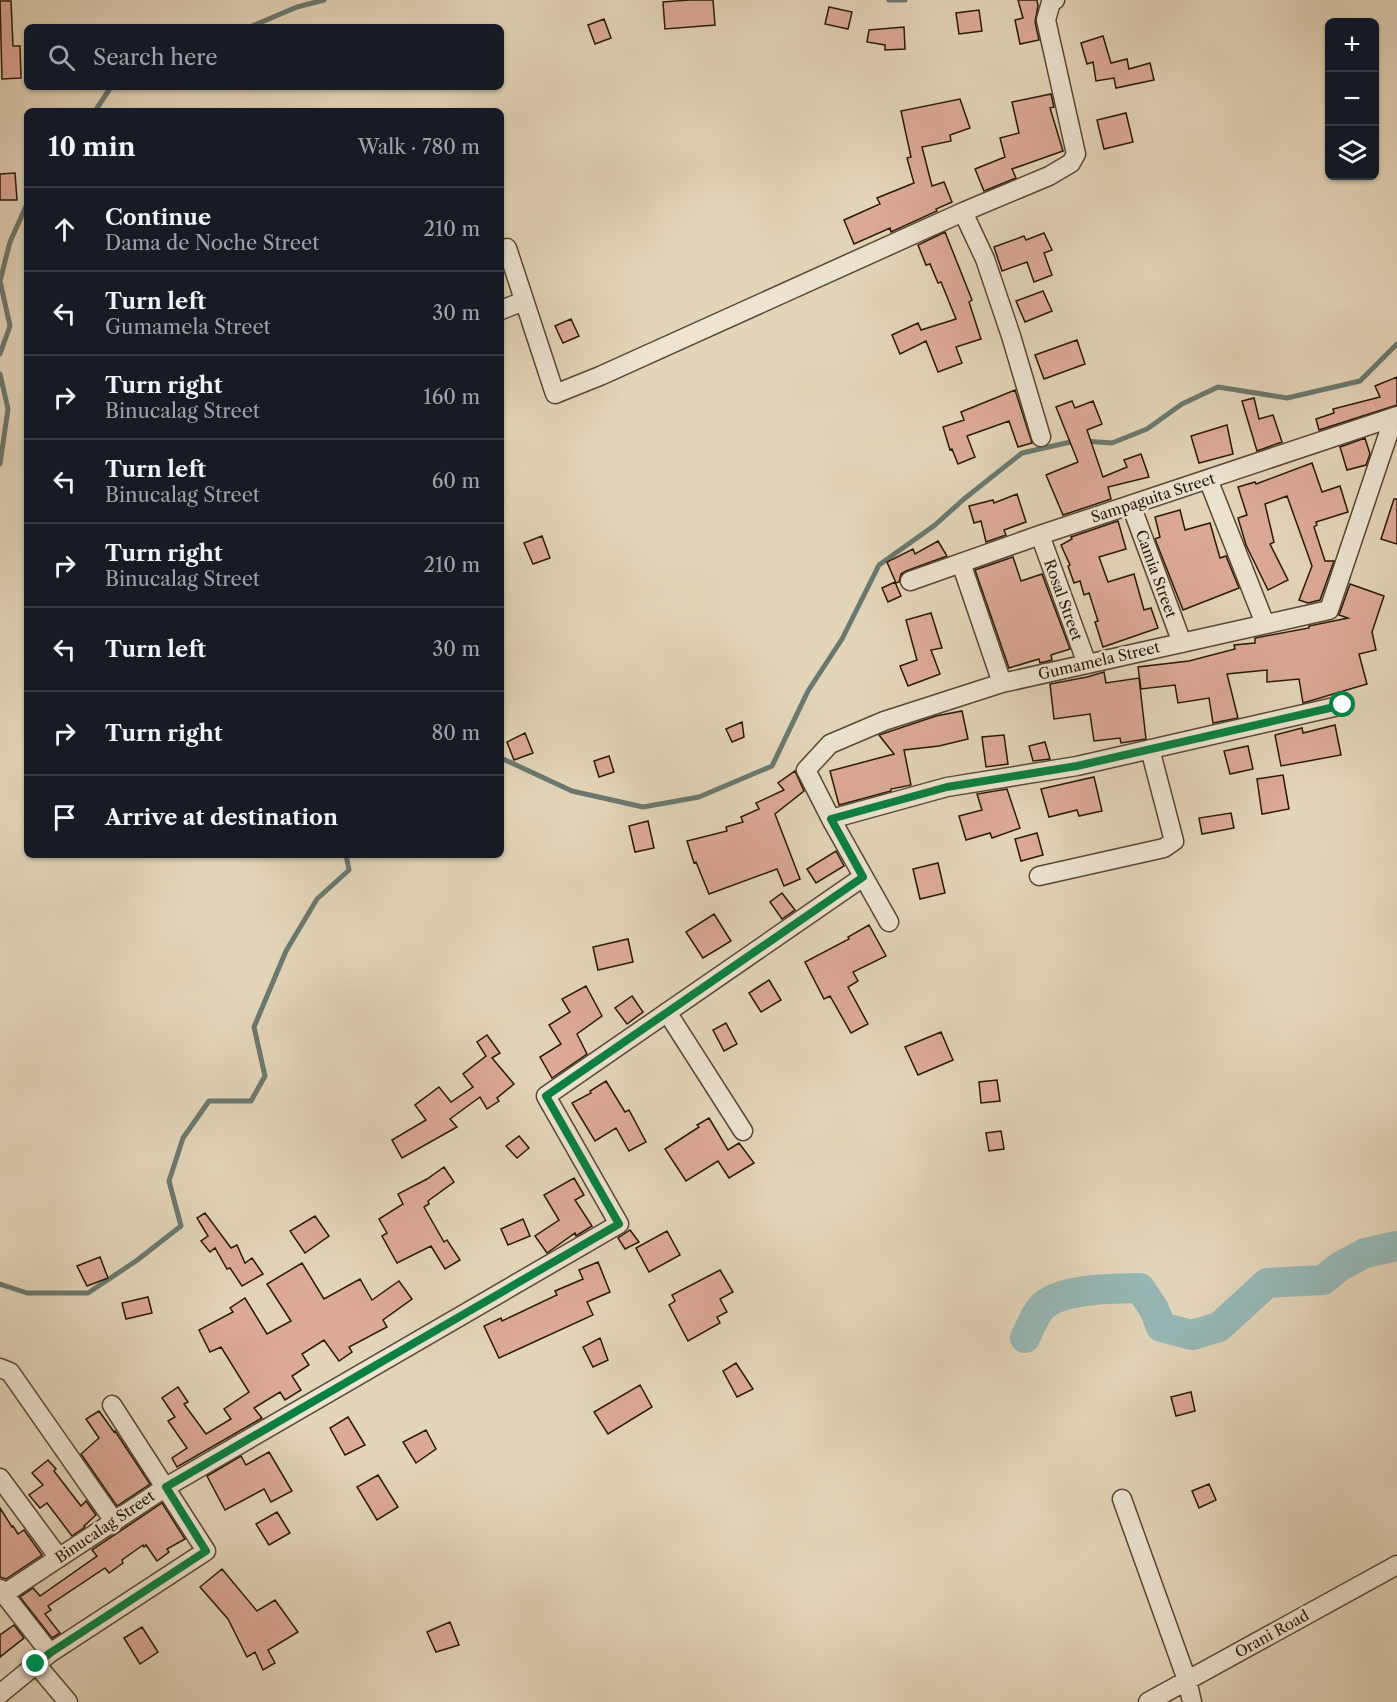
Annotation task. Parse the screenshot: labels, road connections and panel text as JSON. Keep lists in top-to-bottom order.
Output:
{
  "streets": {
    "street": [
      "Sampaguita Street",
      "Camia Street",
      "Rosal Street",
      "Gumamela Street",
      "Binucalag Street",
      "Orani Road"
    ]
  },
  "crossings": [
    ["Sampaguita Street", "Camia Street"],
    ["Sampaguita Street", "Rosal Street"],
    ["Sampaguita Street", "Gumamela Street"],
    ["Camia Street", "Gumamela Street"],
    ["Rosal Street", "Gumamela Street"],
    ["Gumamela Street", "Binucalag Street"]
  ],
  "page": {
    "map_buttons": ["+", "−"],
    "search": "Search here",
    "heading": ["10 min", "Walk · 780 m"],
    "list": [
      ["Continue", "Dama de Noche Street", "210 m"],
      ["Turn left", "Gumamela Street", "30 m"],
      ["Turn right", "Binucalag Street", "160 m"],
      ["Turn left", "Binucalag Street", "60 m"],
      ["Turn right", "Binucalag Street", "210 m"],
      ["Turn left", "30 m"],
      ["Turn right", "80 m"],
      "Arrive at destination"
    ]
  }
}
